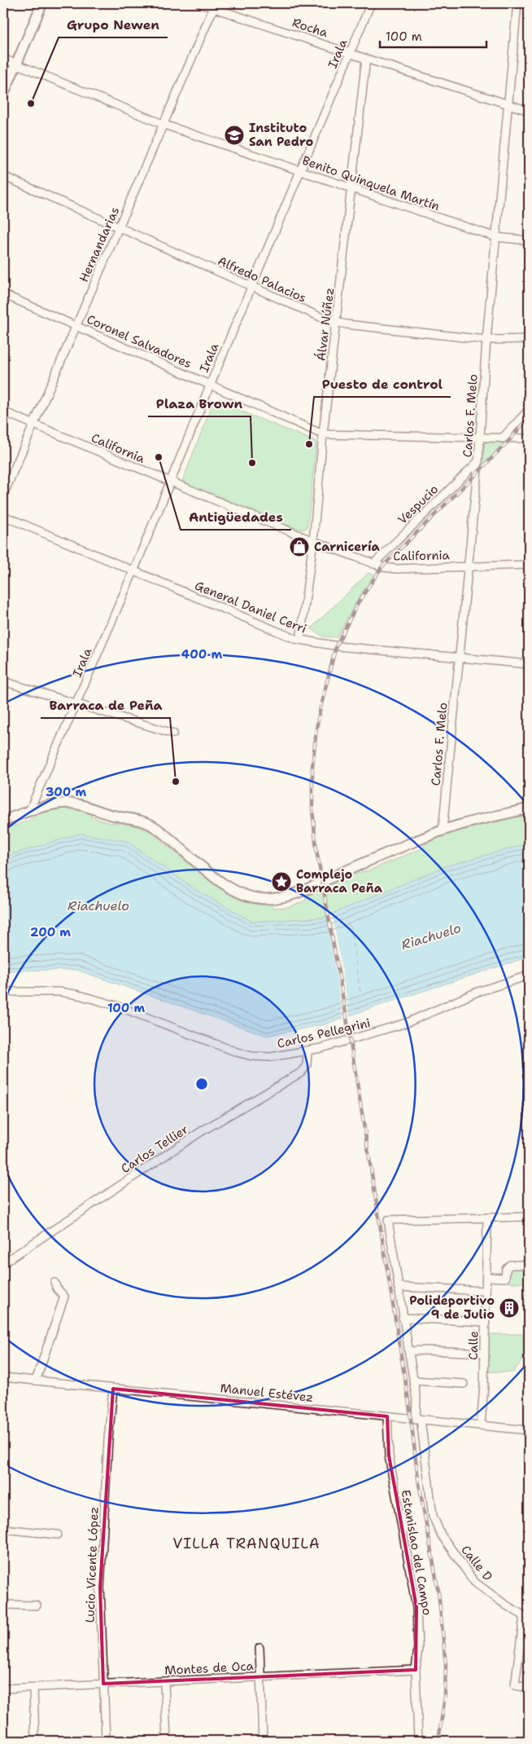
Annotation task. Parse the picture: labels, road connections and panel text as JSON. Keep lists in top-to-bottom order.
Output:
{
  "streets": {
    "street": [
      "Rocha",
      "Irala",
      "Benito Quinquela Martín",
      "Hernandarias",
      "Alfredo Palacios",
      "Álvar Núñez",
      "Coronel Salvadores",
      "Carlos F. Melo",
      "California",
      "Vespucio",
      "General Daniel Cerri",
      "Carlos Pellegrini",
      "Carlos Tellier",
      "Calle",
      "Manuel Estévez",
      "Estanislao del Campo",
      "Calle D",
      "Lucio Vicente López",
      "Montes de Oca"
    ]
  },
  "crossings": [
    ["Rocha", "Irala"],
    ["Rocha", "Hernandarias"],
    ["Rocha", "Álvar Núñez"],
    ["Rocha", "Carlos F. Melo"],
    ["Irala", "Benito Quinquela Martín"],
    ["Irala", "Alfredo Palacios"],
    ["Irala", "Coronel Salvadores"],
    ["Irala", "California"],
    ["Irala", "General Daniel Cerri"],
    ["Benito Quinquela Martín", "Hernandarias"],
    ["Benito Quinquela Martín", "Álvar Núñez"],
    ["Benito Quinquela Martín", "Carlos F. Melo"],
    ["Hernandarias", "Alfredo Palacios"],
    ["Hernandarias", "Coronel Salvadores"],
    ["Hernandarias", "California"],
    ["Alfredo Palacios", "Álvar Núñez"],
    ["Alfredo Palacios", "Carlos F. Melo"],
    ["Álvar Núñez", "Coronel Salvadores"],
    ["Álvar Núñez", "California"],
    ["Álvar Núñez", "General Daniel Cerri"],
    ["Coronel Salvadores", "Carlos F. Melo"],
    ["Carlos F. Melo", "California"],
    ["Carlos F. Melo", "Vespucio"],
    ["Carlos F. Melo", "General Daniel Cerri"],
    ["California", "Vespucio"],
    ["Carlos Pellegrini", "Carlos Tellier"],
    ["Calle", "Manuel Estévez"],
    ["Calle", "Calle D"],
    ["Manuel Estévez", "Estanislao del Campo"],
    ["Manuel Estévez", "Calle D"],
    ["Manuel Estévez", "Lucio Vicente López"],
    ["Estanislao del Campo", "Montes de Oca"],
    ["Lucio Vicente López", "Montes de Oca"]
  ],
  "districts": ["VILLA TRANQUILA"],
  "water": ["Riachuelo"],
  "places": {
    "other": [
      "Grupo Newen",
      "Puesto de control",
      "Antigüedades",
      "Plaza Brown",
      "Barraca de Peña"
    ],
    "school or university": ["Instituto San Pedro"],
    "shop": ["Carnicería"],
    "place": ["Complejo Barraca Peña"],
    "building": ["Polideportivo 9 de Julio"]
  },
  "scale_bar": "100 m",
  "rings": [
    "400 m",
    "300 m",
    "200 m",
    "100 m"
  ]
}
